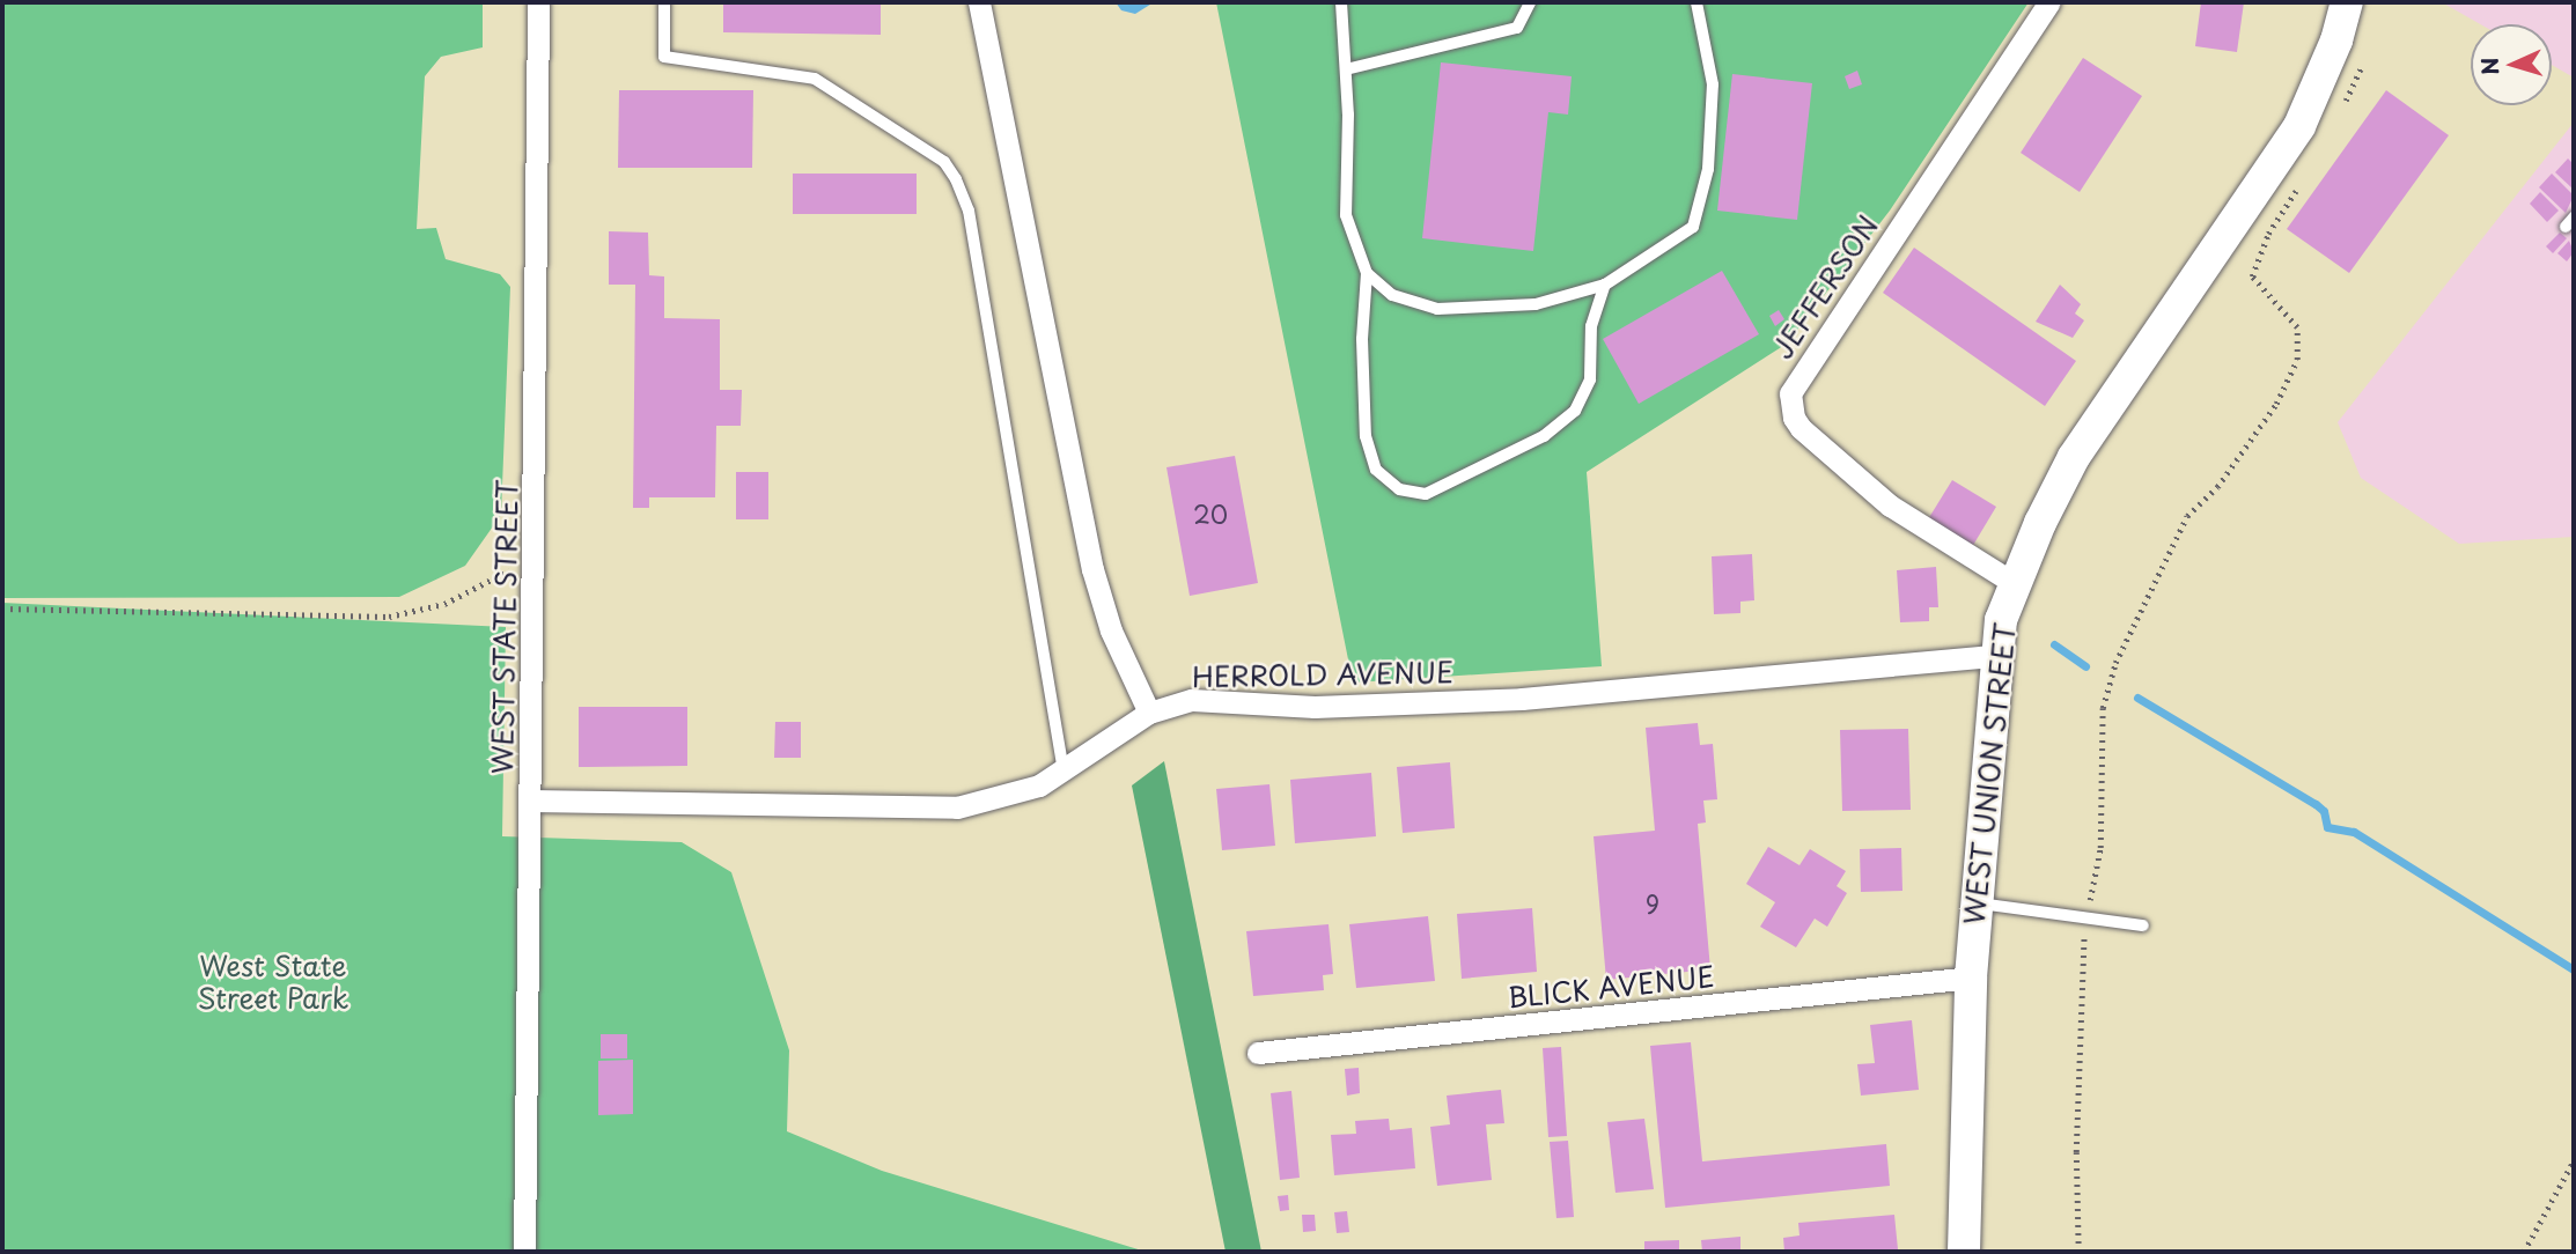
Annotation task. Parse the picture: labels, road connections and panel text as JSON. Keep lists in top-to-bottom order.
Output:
{
  "streets": {
    "main road": ["WEST UNION STREET"],
    "street": [
      "JEFFERSON",
      "WEST STATE STREET",
      "HERROLD AVENUE",
      "BLICK AVENUE"
    ]
  },
  "crossings": [
    ["JEFFERSON", "WEST UNION STREET"],
    ["WEST STATE STREET", "HERROLD AVENUE"],
    ["HERROLD AVENUE", "WEST UNION STREET"],
    ["WEST UNION STREET", "BLICK AVENUE"]
  ],
  "parks": ["West State Street Park"],
  "house_numbers": ["20", "9"],
  "north": "left"
}
